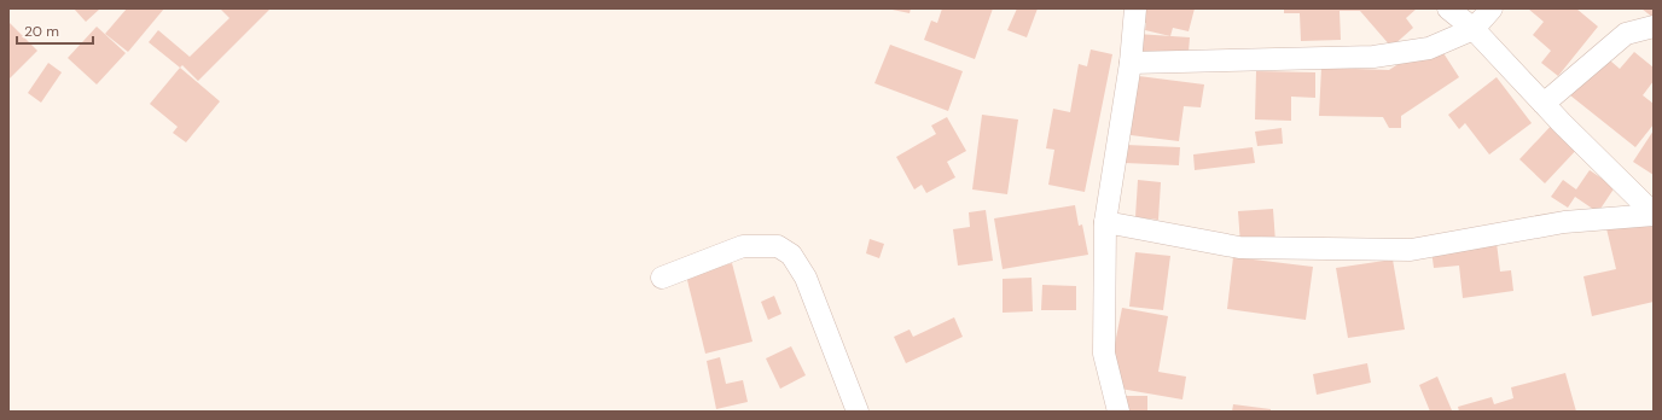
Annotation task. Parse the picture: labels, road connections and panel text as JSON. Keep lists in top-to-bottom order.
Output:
{
  "scale_bar": "20 m"
}
